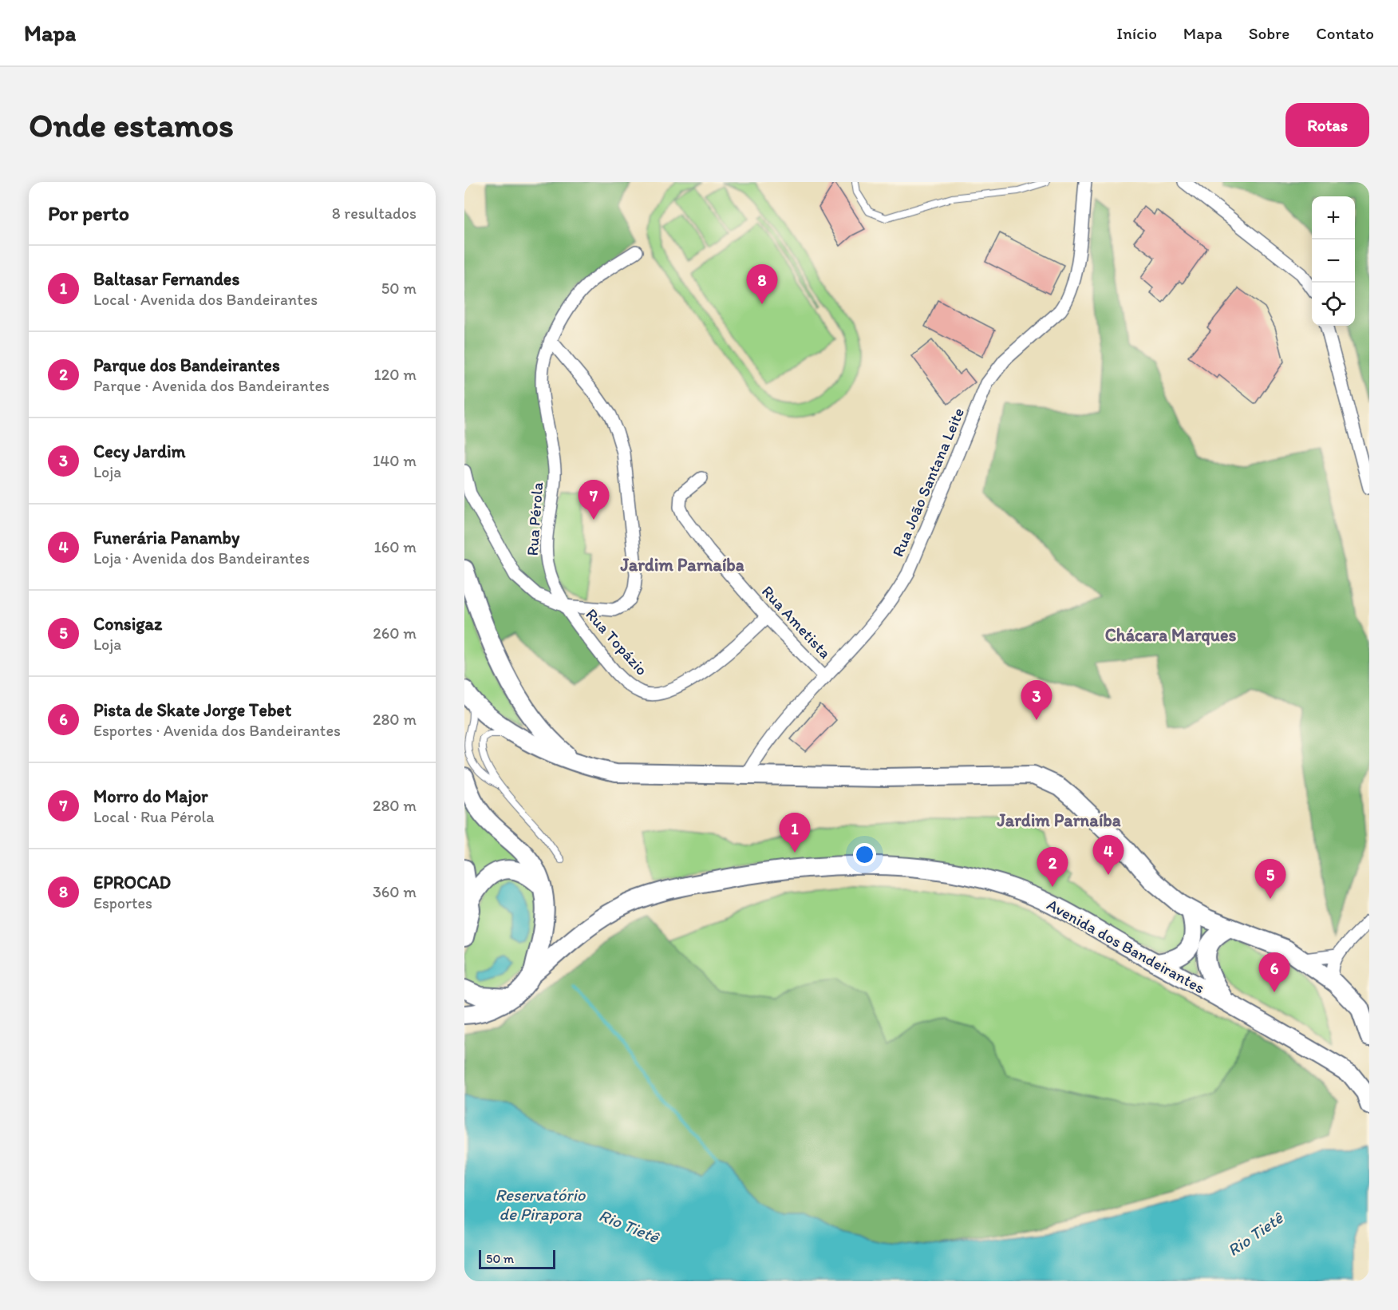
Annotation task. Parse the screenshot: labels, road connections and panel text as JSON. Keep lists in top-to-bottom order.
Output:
{
  "streets": {
    "main road": ["Avenida dos Bandeirantes"],
    "street": [
      "Rua João Santana Leite",
      "Rua Pérola",
      "Rua Ametista",
      "Rua Topázio"
    ]
  },
  "crossings": [
    ["Rua João Santana Leite", "Rua Ametista"],
    ["Rua Pérola", "Rua Topázio"],
    ["Rua Ametista", "Rua Topázio"]
  ],
  "districts": ["Jardim Parnaíba", "Chácara Marques", "Jardim Parnaíba"],
  "water": ["Reservatório de Pirapora", "Rio Tietê"],
  "scale_bar": "50 m",
  "page": {
    "header": "Mapa",
    "nav": [
      "Início",
      "Mapa",
      "Sobre",
      "Contato"
    ],
    "buttons": "Rotas",
    "title": "Onde estamos",
    "heading": ["Por perto", "8 resultados"],
    "map_buttons": ["+", "−"],
    "list": [
      {
        "mark": "1",
        "name": "Baltasar Fernandes",
        "note": "Local · Avenida dos Bandeirantes",
        "value": "50 m"
      },
      {
        "mark": "2",
        "name": "Parque dos Bandeirantes",
        "note": "Parque · Avenida dos Bandeirantes",
        "value": "120 m"
      },
      {
        "mark": "3",
        "name": "Cecy Jardim",
        "note": "Loja",
        "value": "140 m"
      },
      {
        "mark": "4",
        "name": "Funerária Panamby",
        "note": "Loja · Avenida dos Bandeirantes",
        "value": "160 m"
      },
      {
        "mark": "5",
        "name": "Consigaz",
        "note": "Loja",
        "value": "260 m"
      },
      {
        "mark": "6",
        "name": "Pista de Skate Jorge Tebet",
        "note": "Esportes · Avenida dos Bandeirantes",
        "value": "280 m"
      },
      {
        "mark": "7",
        "name": "Morro do Major",
        "note": "Local · Rua Pérola",
        "value": "280 m"
      },
      {
        "mark": "8",
        "name": "EPROCAD",
        "note": "Esportes",
        "value": "360 m"
      }
    ],
    "pins": [
      "8",
      "7",
      "3",
      "1",
      "4",
      "2",
      "5",
      "6"
    ],
    "scale": "50 m"
  }
}
